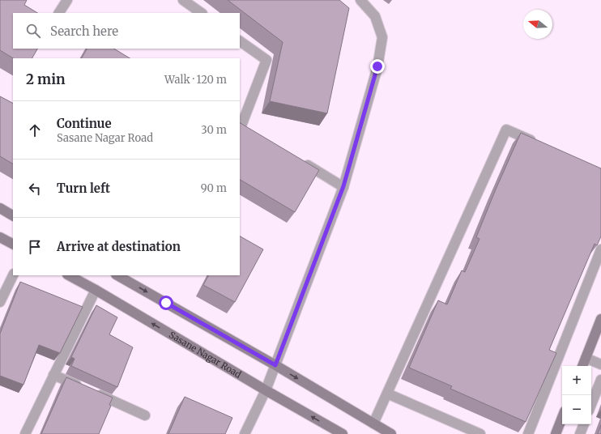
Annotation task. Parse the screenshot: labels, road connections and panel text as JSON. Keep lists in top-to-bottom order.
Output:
{
  "streets": {
    "street": ["Sasane Nagar Road"]
  },
  "north": "left",
  "page": {
    "search": "Search here",
    "heading": ["2 min", "Walk · 120 m"],
    "list": [
      ["Continue", "Sasane Nagar Road", "30 m"],
      ["Turn left", "90 m"],
      "Arrive at destination"
    ],
    "map_buttons": ["+", "−"]
  }
}
